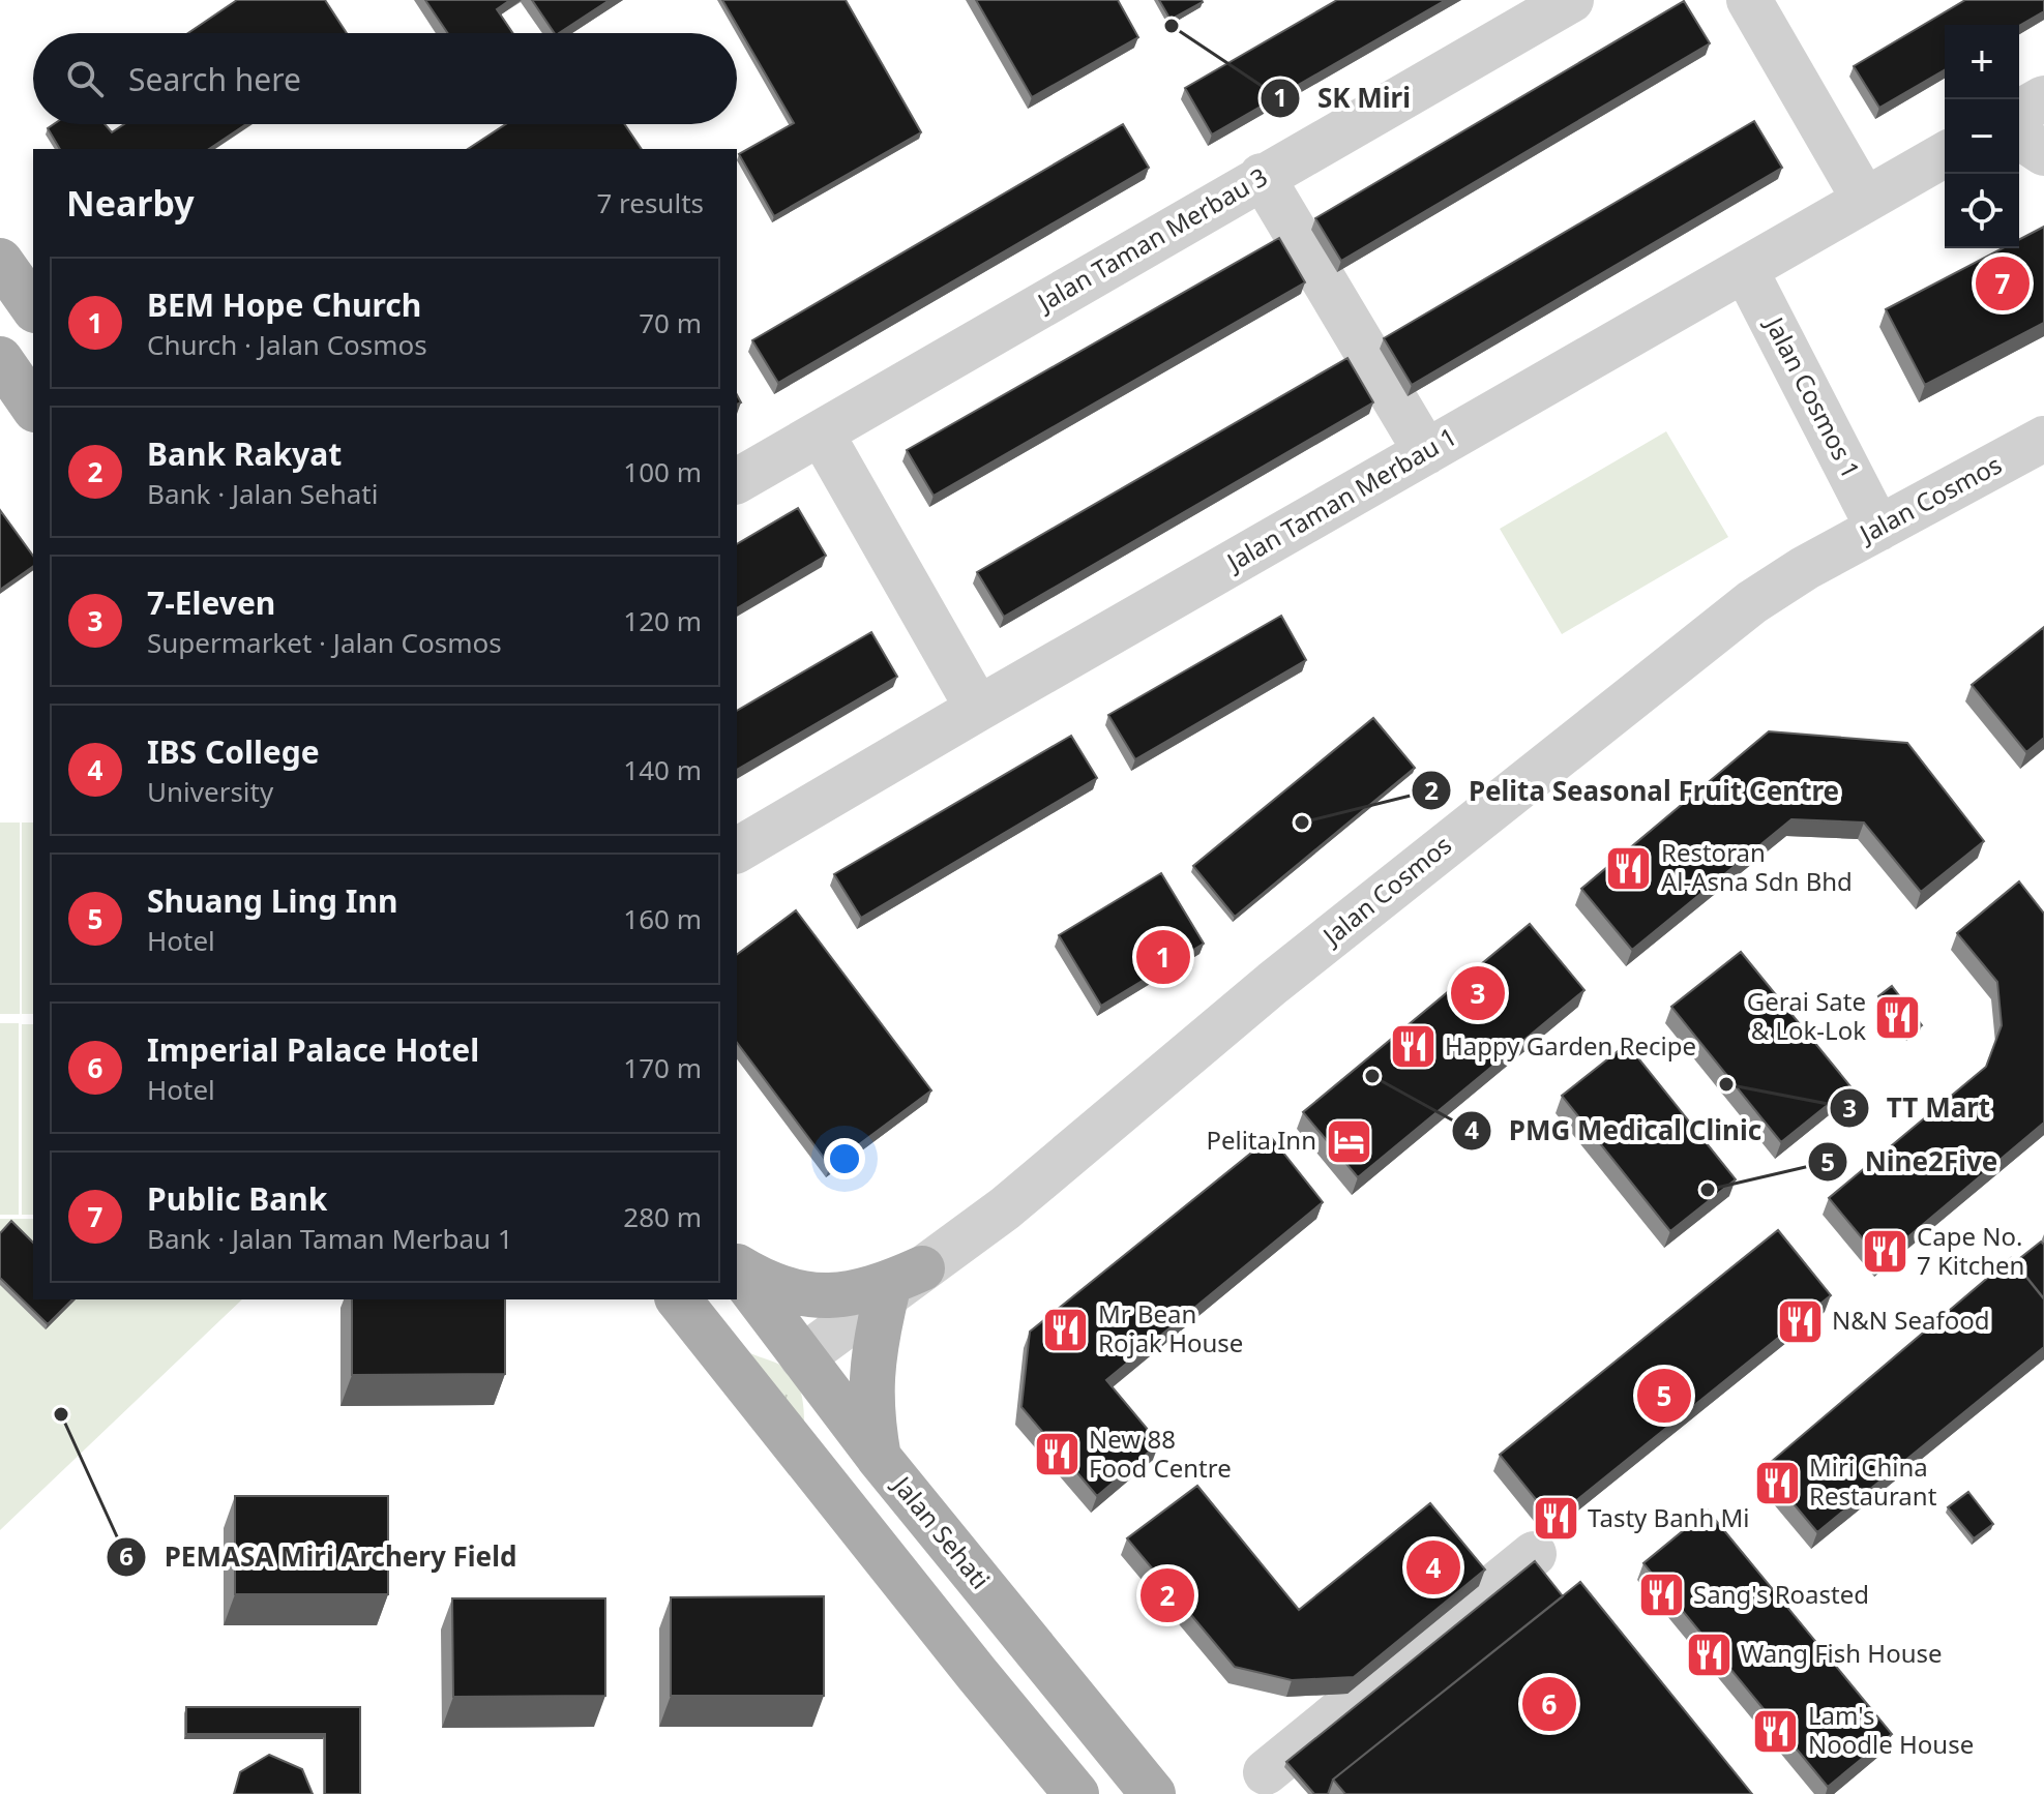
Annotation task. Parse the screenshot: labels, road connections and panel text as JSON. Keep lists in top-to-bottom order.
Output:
{
  "streets": {
    "main road": ["Jalan Sehati"],
    "street": [
      "Jalan Taman Merbau 3",
      "Jalan Cosmos 1",
      "Jalan Taman Merbau 1",
      "Jalan Cosmos"
    ]
  },
  "crossings": [
    ["Jalan Cosmos 1", "Jalan Taman Merbau 1"],
    ["Jalan Cosmos 1", "Jalan Cosmos"],
    ["Jalan Cosmos", "Jalan Sehati"]
  ],
  "places": {
    "other": [
      "SK Miri",
      "Pelita Seasonal Fruit Centre",
      "PMG Medical Clinic",
      "TT Mart",
      "Nine2Five",
      "PEMASA Miri Archery Field"
    ],
    "restaurant": [
      "Restoran Al-Asna Sdn Bhd",
      "Gerai Sate & Lok-Lok",
      "Happy Garden Recipe",
      "Cape No. 7 Kitchen",
      "N&N Seafood",
      "Mr Bean Rojak House",
      "New 88 Food Centre",
      "Miri China Restaurant",
      "Tasty Banh Mi",
      "Sang's Roasted",
      "Wang Fish House",
      "Lam's Noodle House"
    ],
    "hotel": ["Pelita Inn"]
  },
  "page": {
    "map_buttons": ["+", "−"],
    "search": "Search here",
    "heading": ["Nearby", "7 results"],
    "pins": [
      "7",
      "1",
      "3",
      "5",
      "4",
      "2",
      "6"
    ],
    "list": [
      {
        "mark": "1",
        "name": "BEM Hope Church",
        "note": "Church · Jalan Cosmos",
        "value": "70 m"
      },
      {
        "mark": "2",
        "name": "Bank Rakyat",
        "note": "Bank · Jalan Sehati",
        "value": "100 m"
      },
      {
        "mark": "3",
        "name": "7-Eleven",
        "note": "Supermarket · Jalan Cosmos",
        "value": "120 m"
      },
      {
        "mark": "4",
        "name": "IBS College",
        "note": "University",
        "value": "140 m"
      },
      {
        "mark": "5",
        "name": "Shuang Ling Inn",
        "note": "Hotel",
        "value": "160 m"
      },
      {
        "mark": "6",
        "name": "Imperial Palace Hotel",
        "note": "Hotel",
        "value": "170 m"
      },
      {
        "mark": "7",
        "name": "Public Bank",
        "note": "Bank · Jalan Taman Merbau 1",
        "value": "280 m"
      }
    ]
  }
}
